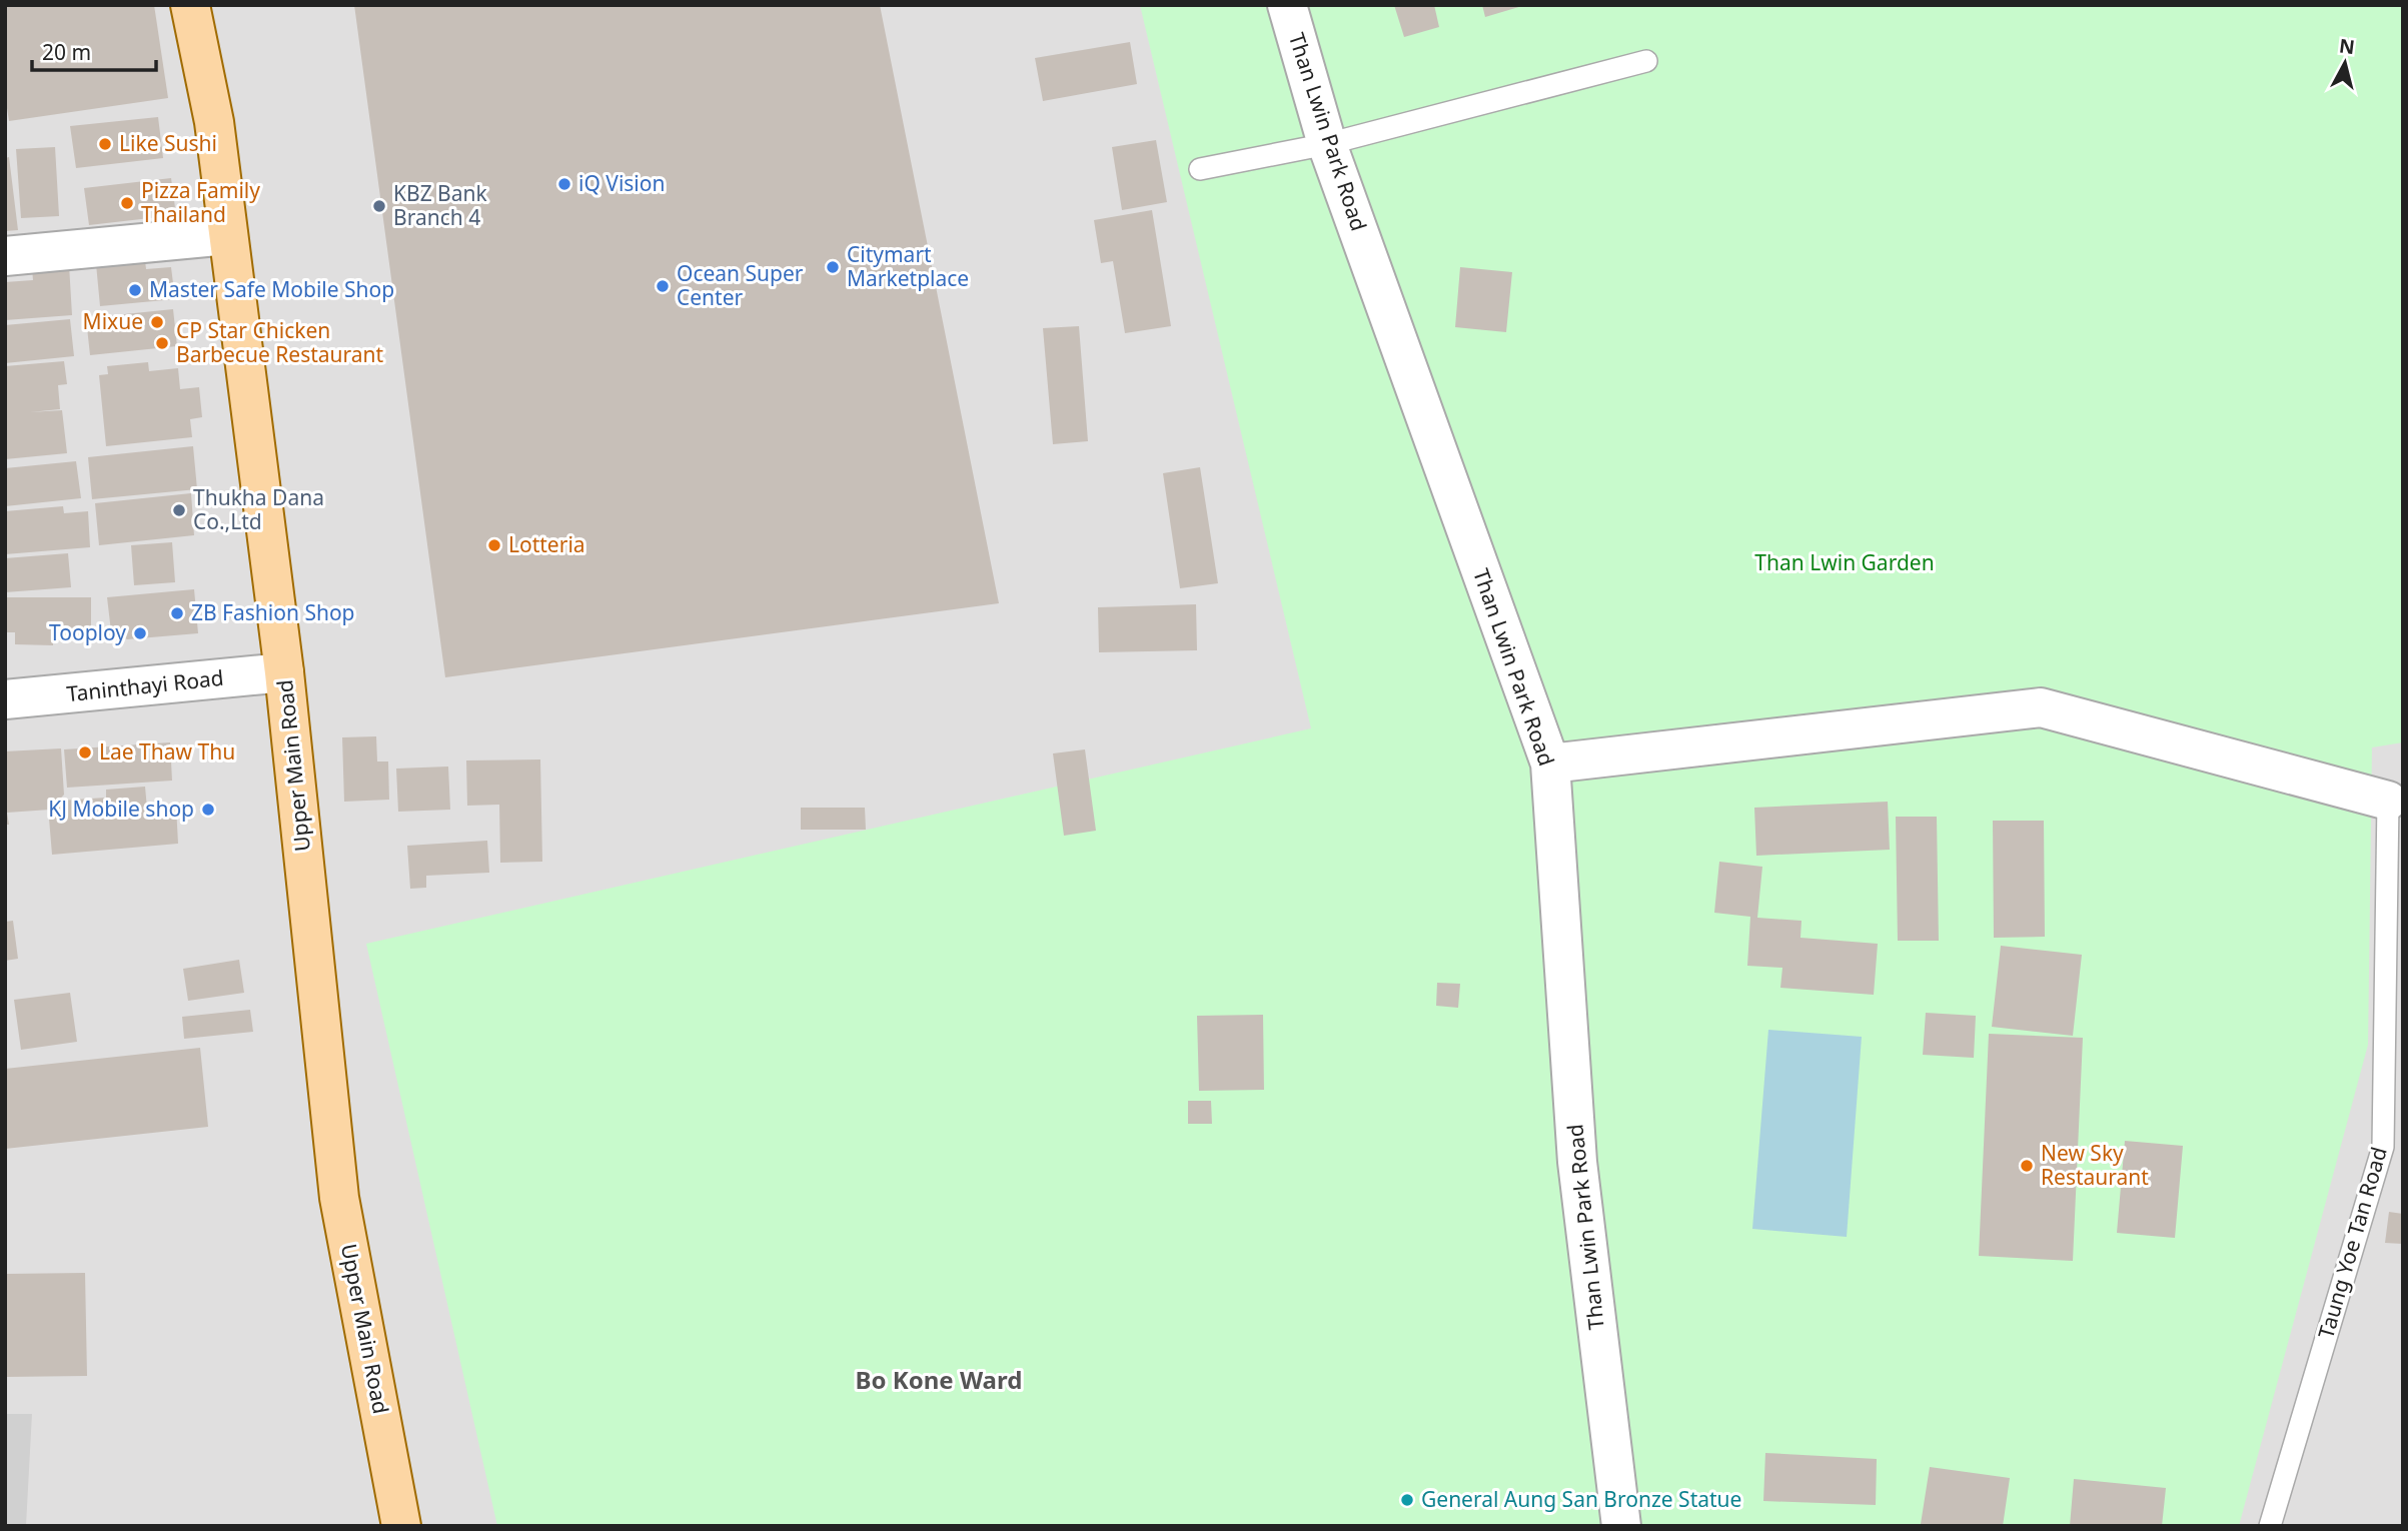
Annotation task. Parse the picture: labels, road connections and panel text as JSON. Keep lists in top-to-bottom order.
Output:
{
  "streets": {
    "main road": ["Upper Main Road"],
    "street": ["Than Lwin Park Road", "Taninthayi Road"],
    "lane": ["Taung Yoe Tan Road"]
  },
  "crossings": [
    ["Taninthayi Road", "Upper Main Road"]
  ],
  "districts": ["Bo Kone Ward"],
  "parks": ["Than Lwin Garden"],
  "places": [
    "Like Sushi",
    "iQ Vision",
    "Pizza Family Thailand",
    "KBZ Bank Branch 4",
    "Citymart Marketplace",
    "Ocean Super Center",
    "Master Safe Mobile Shop",
    "Mixue",
    "CP Star Chicken Barbecue Restaurant",
    "Thukha Dana Co.,Ltd",
    "Lotteria",
    "ZB Fashion Shop",
    "Tooploy",
    "Lae Thaw Thu",
    "KJ Mobile shop",
    "New Sky Restaurant",
    "General Aung San Bronze Statue"
  ],
  "scale_bar": "20 m",
  "north": "top"
}
